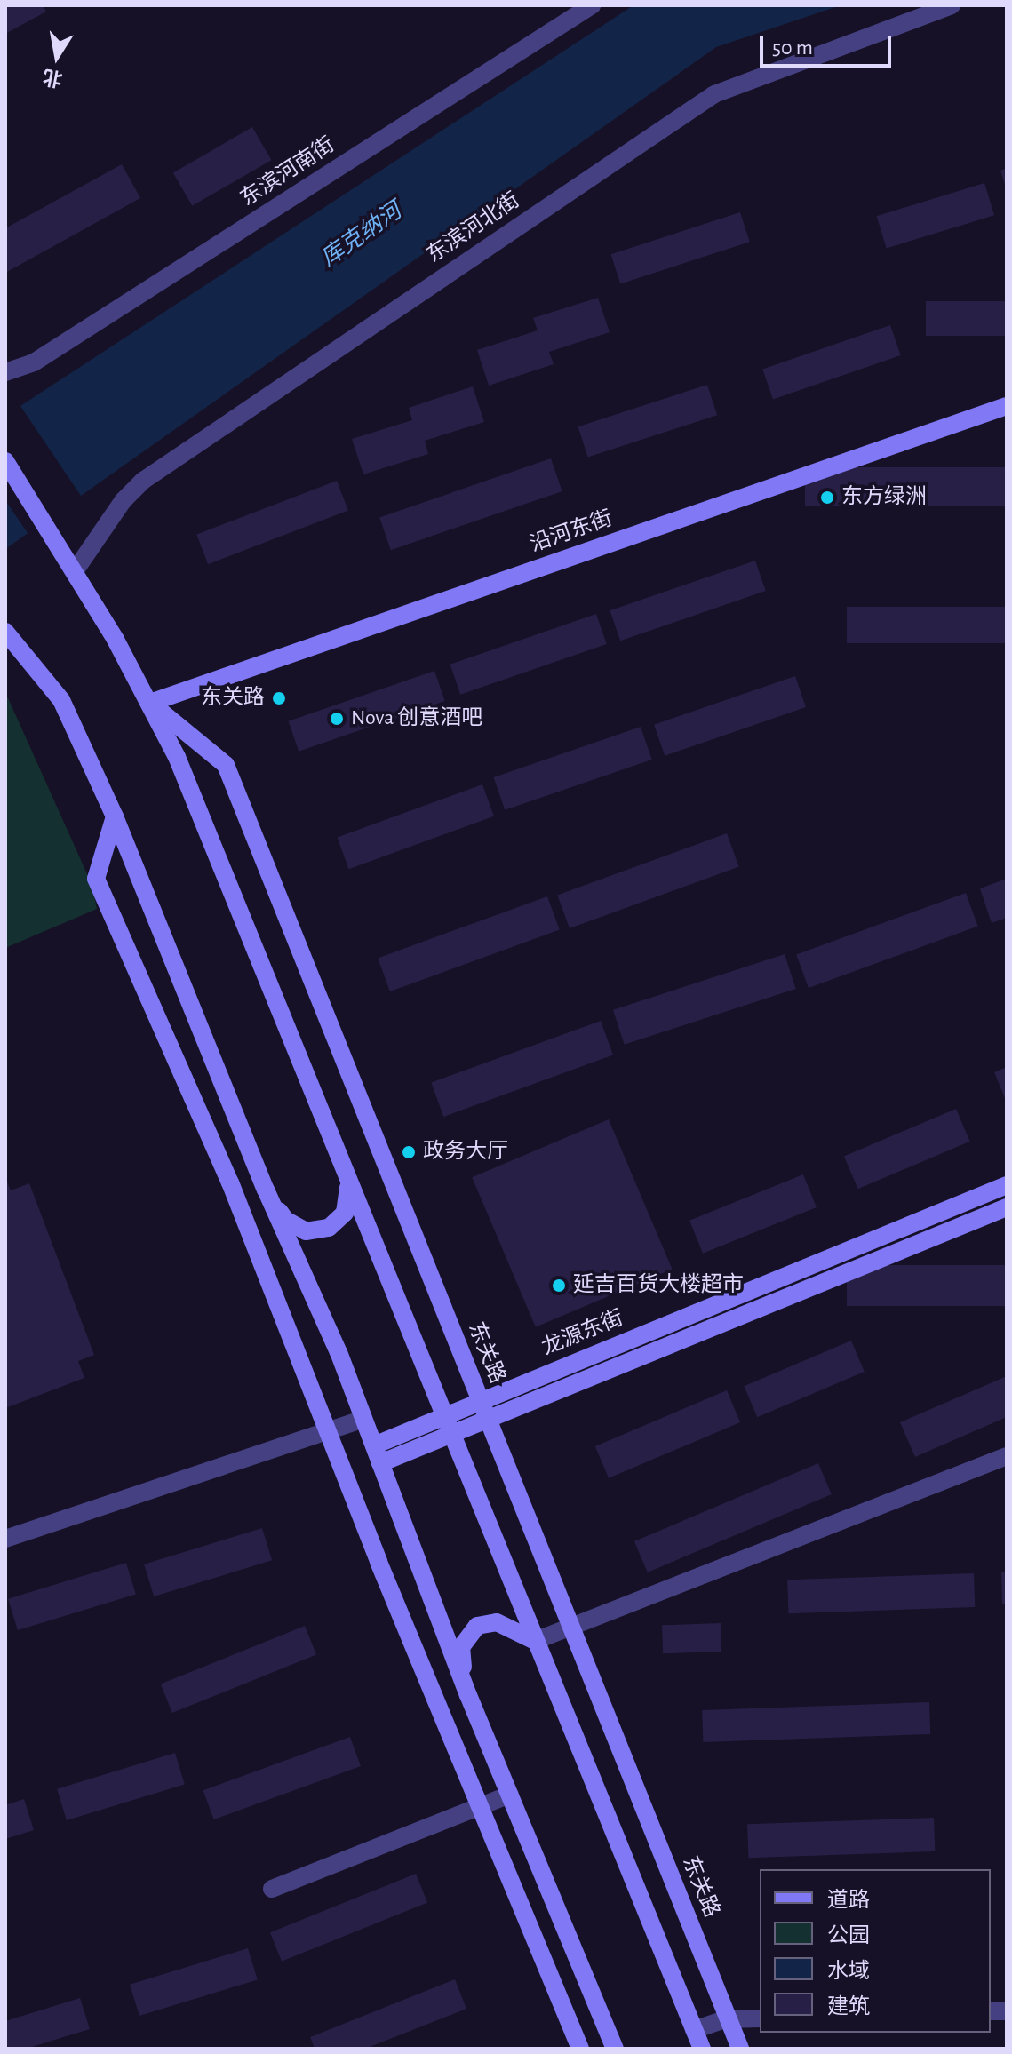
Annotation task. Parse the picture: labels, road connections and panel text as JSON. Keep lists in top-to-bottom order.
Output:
{
  "streets": {
    "main road": ["沿河东街", "龙源东街", "东关路"],
    "street": ["东滨河南街", "东滨河北街"]
  },
  "crossings": [
    ["东滨河北街", "东关路"],
    ["沿河东街", "东关路"],
    ["龙源东街", "东关路"]
  ],
  "water": ["库克纳河"],
  "places": [
    "东方绿洲",
    "东关路",
    "Nova 创意酒吧",
    "政务大厅",
    "延吉百货大楼超市"
  ],
  "legend": [
    "道路",
    "公园",
    "水域",
    "建筑"
  ],
  "scale_bar": "50 m",
  "north": "bottom"
}
